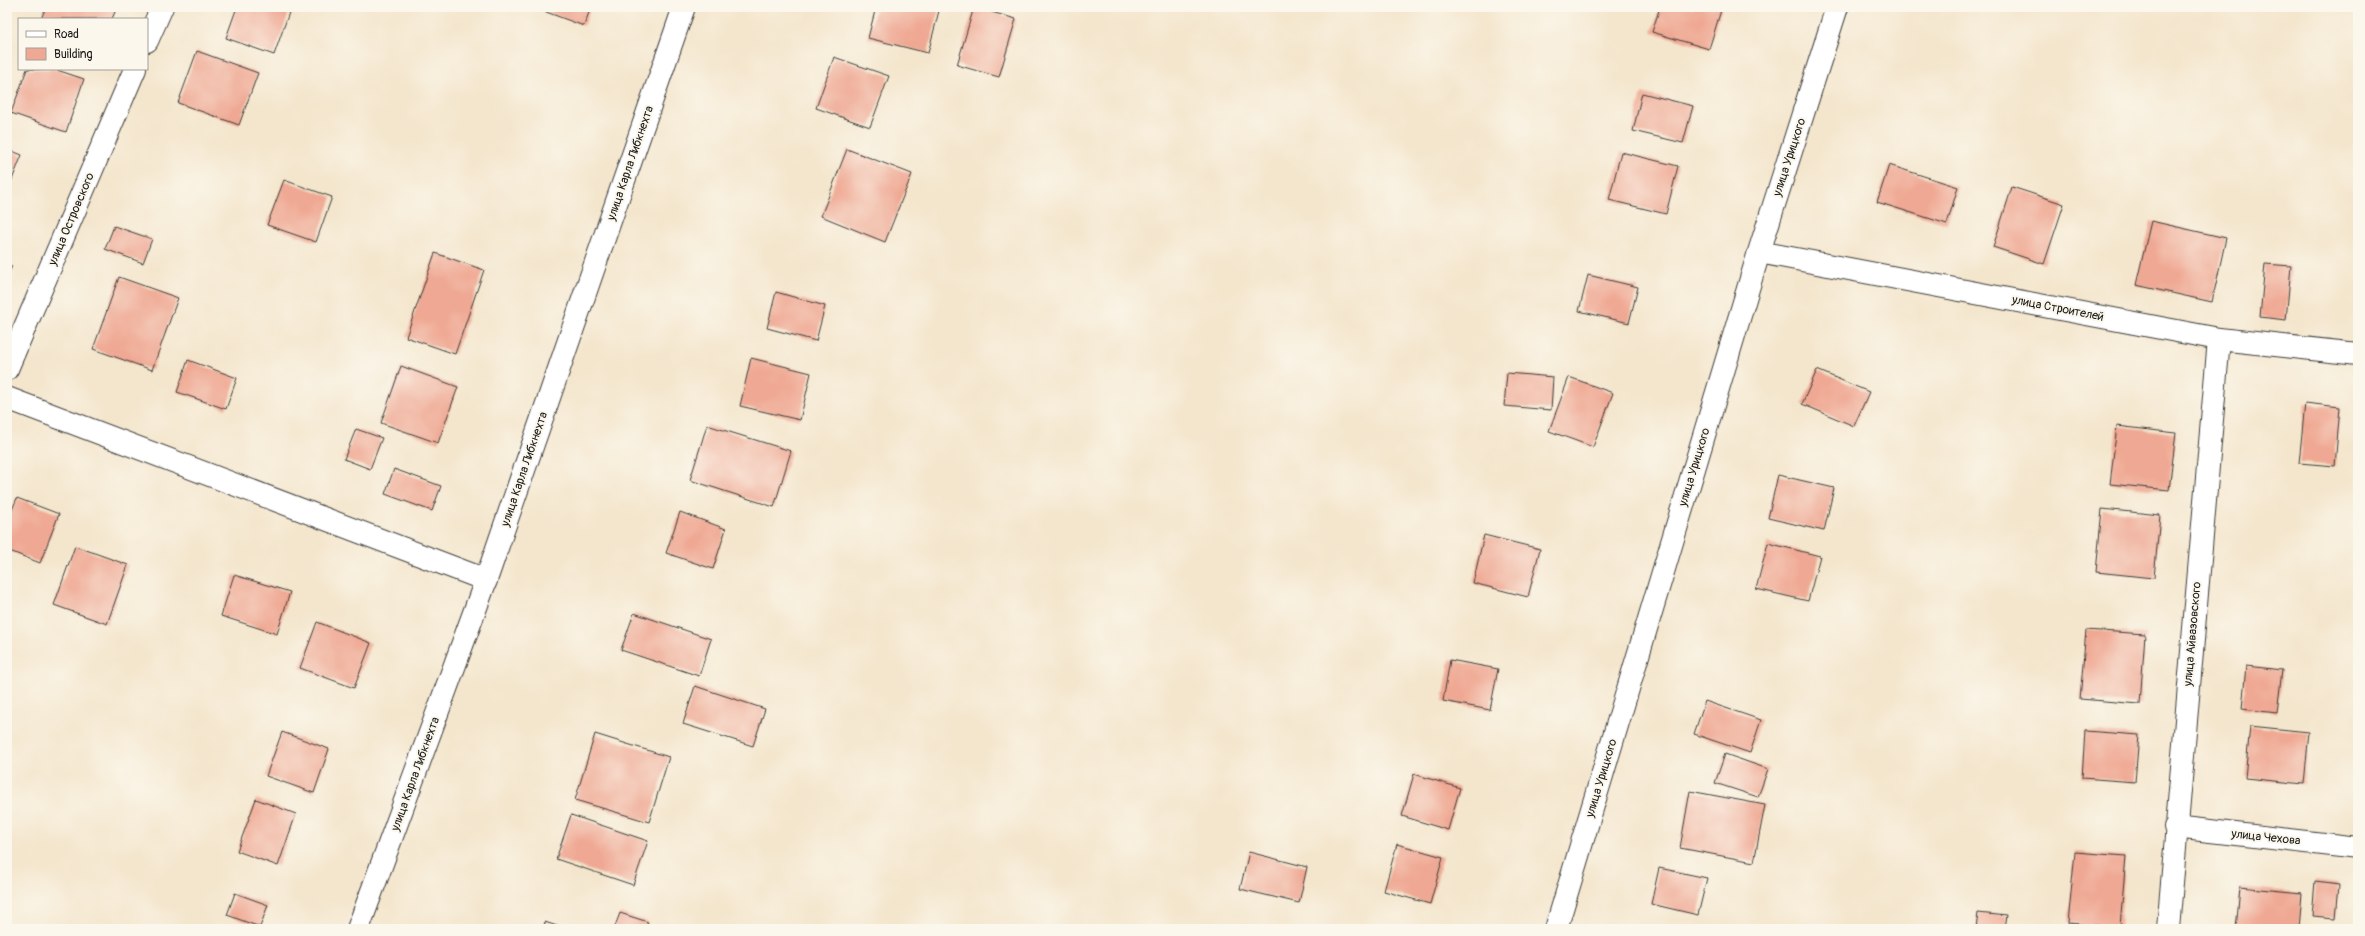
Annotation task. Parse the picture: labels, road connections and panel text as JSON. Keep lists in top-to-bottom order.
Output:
{
  "streets": {
    "street": [
      "улица Урицкого",
      "улица Карла Либкнехта",
      "улица Островского",
      "улица Строителей",
      "улица Айвазовского",
      "улица Чехова"
    ]
  },
  "crossings": [
    ["улица Урицкого", "улица Строителей"],
    ["улица Строителей", "улица Айвазовского"],
    ["улица Айвазовского", "улица Чехова"]
  ],
  "legend": ["Road", "Building"]
}
